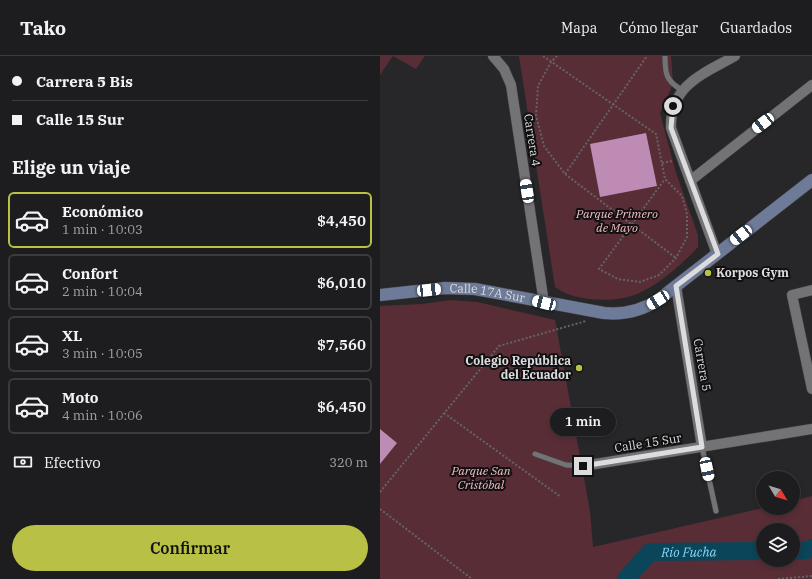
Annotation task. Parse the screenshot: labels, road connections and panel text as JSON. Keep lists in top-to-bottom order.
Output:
{
  "streets": {
    "street": [
      "Carrera 4",
      "Calle 17A Sur",
      "Carrera 5",
      "Calle 15 Sur"
    ]
  },
  "crossings": [
    ["Carrera 4", "Calle 17A Sur"],
    ["Calle 17A Sur", "Carrera 5"],
    ["Carrera 5", "Calle 15 Sur"]
  ],
  "water": ["Río Fucha"],
  "parks": ["Parque Primero de Mayo", "Parque San Cristóbal"],
  "places": ["Korpos Gym", "Colegio República del Ecuador"],
  "north": "bottom right",
  "page": {
    "header": "Tako",
    "nav": ["Mapa", "Cómo llegar", "Guardados"],
    "banner": ["Carrera 5 Bis", "Calle 15 Sur"],
    "heading": "Elige un viaje",
    "list": [
      {
        "name": "Económico",
        "note": "1 min · 10:03",
        "value": "$4,450"
      },
      {
        "name": "Confort",
        "note": "2 min · 10:04",
        "value": "$6,010"
      },
      {
        "name": "XL",
        "note": "3 min · 10:05",
        "value": "$7,560"
      },
      {
        "name": "Moto",
        "note": "4 min · 10:06",
        "value": "$6,450"
      }
    ],
    "bubble": "1 min",
    "pay": ["Efectivo", "320 m"],
    "buttons": "Confirmar"
  }
}
